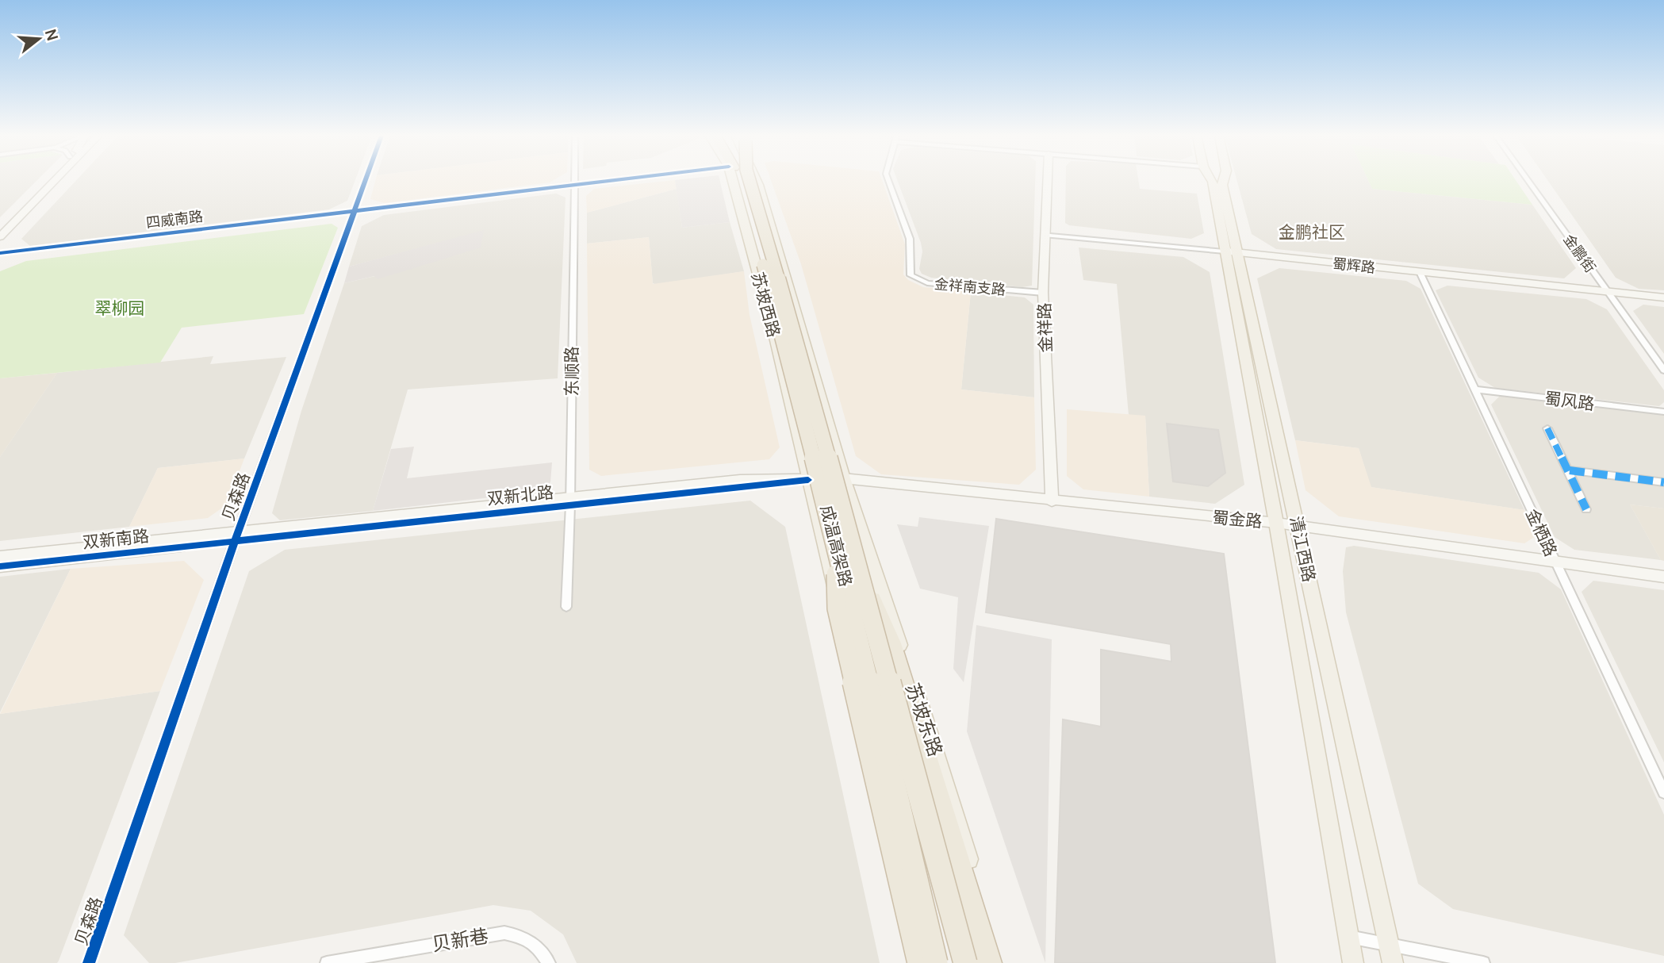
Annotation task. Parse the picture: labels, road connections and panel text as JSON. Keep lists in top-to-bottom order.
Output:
{
  "streets": {
    "highway": ["成温高架路"],
    "main road": ["苏坡西路", "清江西路", "苏坡东路"],
    "street": [
      "四威南路",
      "金鹏街",
      "蜀辉路",
      "金祥南支路",
      "金祥路",
      "东顺路",
      "蜀风路",
      "双新北路",
      "贝森路",
      "蜀金路",
      "金栖路",
      "双新南路",
      "贝新巷"
    ]
  },
  "crossings": [
    ["四威南路", "东顺路"],
    ["四威南路", "贝森路"],
    ["金鹏街", "蜀辉路"],
    ["蜀辉路", "金祥路"],
    ["蜀辉路", "金栖路"],
    ["蜀辉路", "清江西路"],
    ["金祥南支路", "金祥路"],
    ["苏坡西路", "双新北路"],
    ["苏坡西路", "蜀金路"],
    ["苏坡西路", "苏坡东路"],
    ["金祥路", "蜀金路"],
    ["东顺路", "双新北路"],
    ["蜀风路", "金栖路"],
    ["双新北路", "贝森路"],
    ["双新北路", "蜀金路"],
    ["双新北路", "双新南路"],
    ["贝森路", "双新南路"],
    ["蜀金路", "金栖路"],
    ["蜀金路", "清江西路"],
    ["蜀金路", "苏坡东路"]
  ],
  "districts": ["金鹏社区"],
  "parks": ["翠柳园"],
  "north": "right"
}
